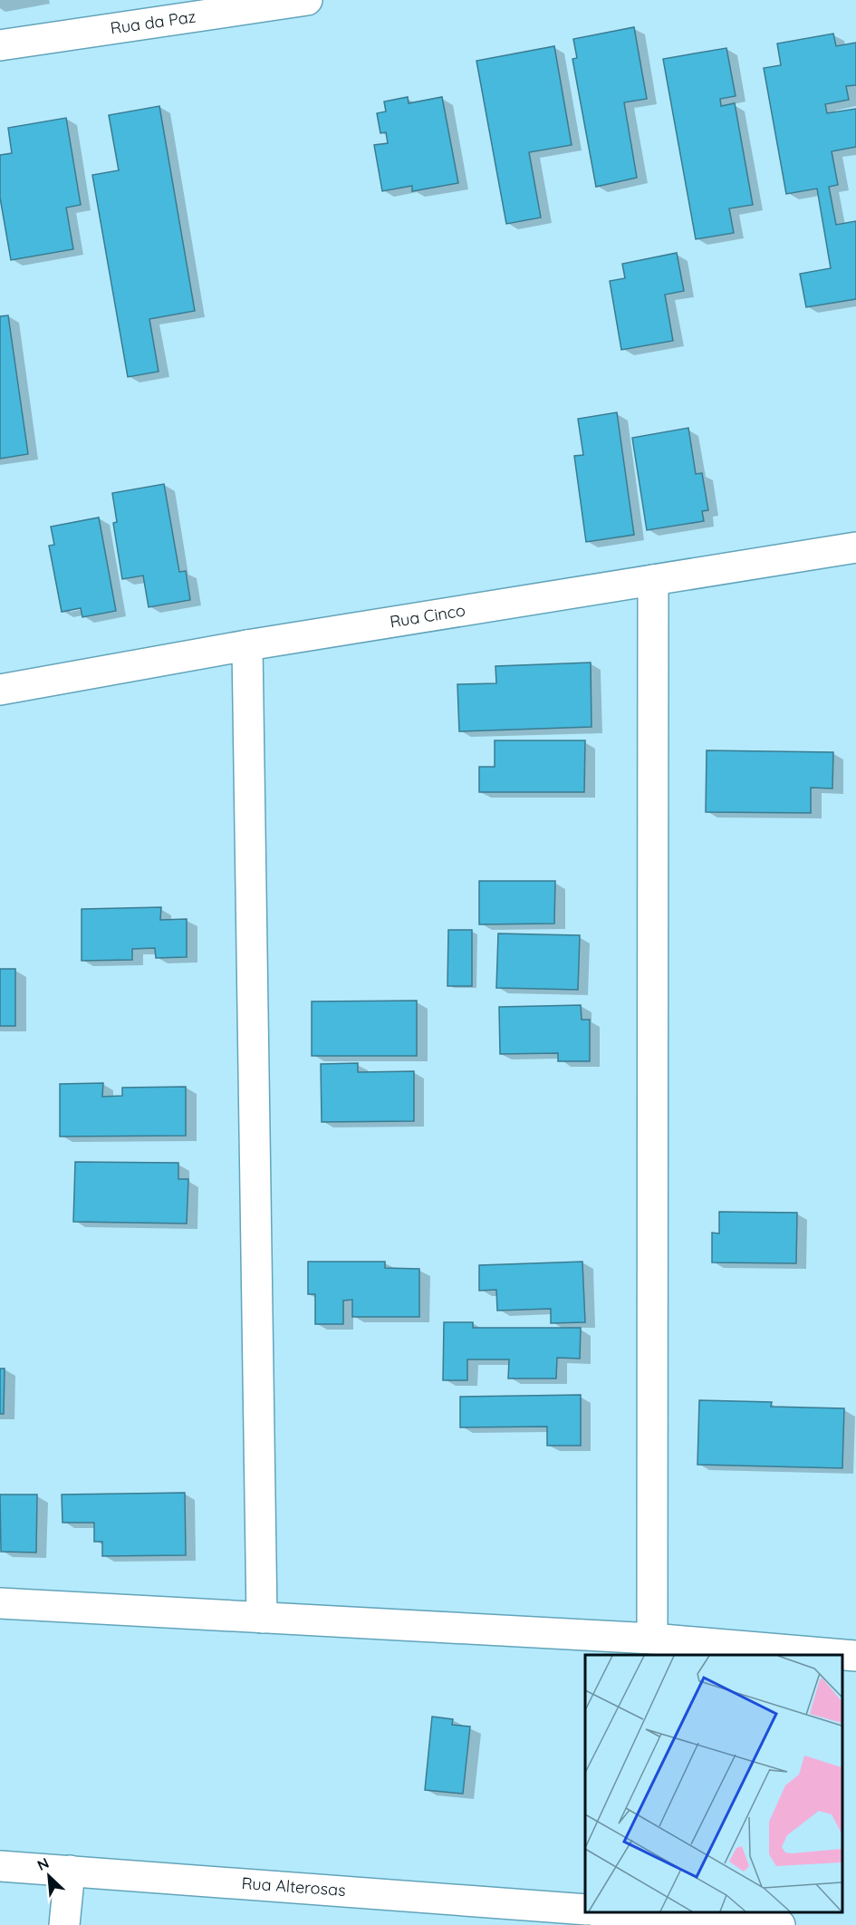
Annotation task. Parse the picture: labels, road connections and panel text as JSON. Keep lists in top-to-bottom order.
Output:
{
  "streets": {
    "street": ["Rua da Paz", "Rua Cinco", "Rua Alterosas"]
  },
  "north": "top left"
}
